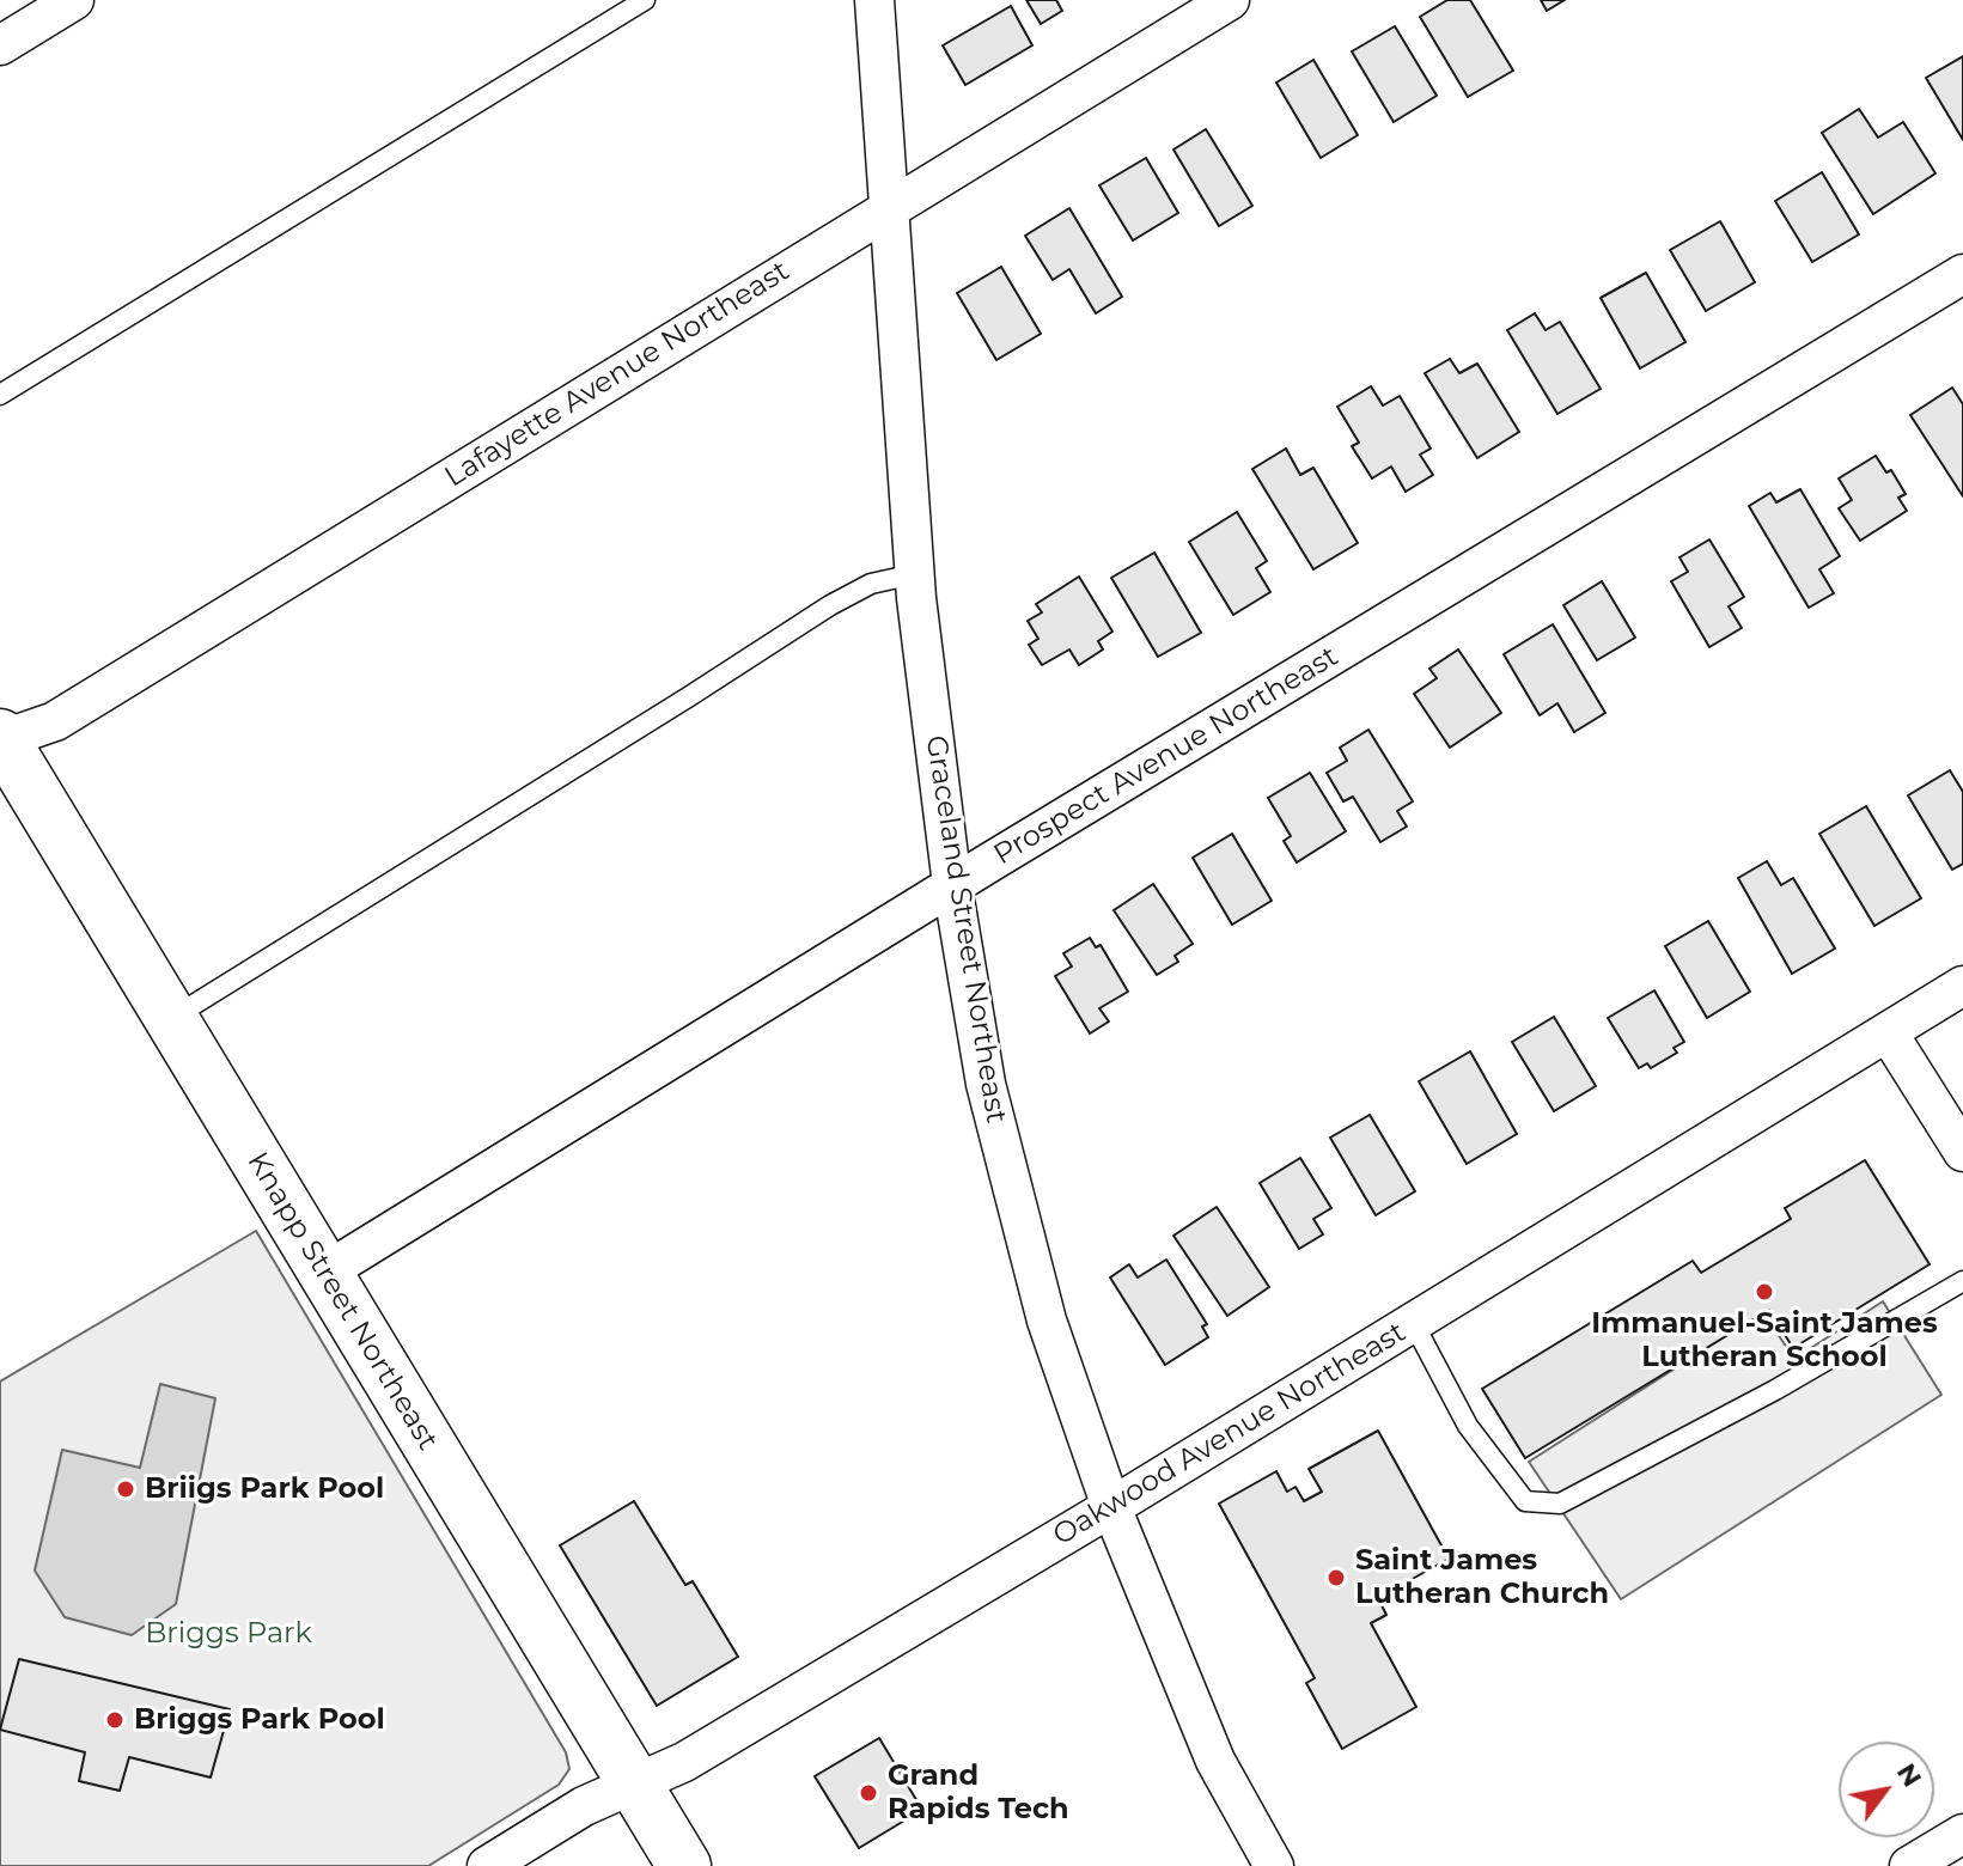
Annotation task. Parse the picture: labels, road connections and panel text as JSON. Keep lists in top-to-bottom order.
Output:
{
  "streets": {
    "street": [
      "Lafayette Avenue Northeast",
      "Prospect Avenue Northeast",
      "Graceland Street Northeast",
      "Knapp Street Northeast",
      "Oakwood Avenue Northeast"
    ]
  },
  "crossings": [
    ["Lafayette Avenue Northeast", "Graceland Street Northeast"],
    ["Lafayette Avenue Northeast", "Knapp Street Northeast"],
    ["Prospect Avenue Northeast", "Graceland Street Northeast"],
    ["Prospect Avenue Northeast", "Knapp Street Northeast"],
    ["Graceland Street Northeast", "Oakwood Avenue Northeast"],
    ["Knapp Street Northeast", "Oakwood Avenue Northeast"]
  ],
  "parks": ["Briggs Park"],
  "places": [
    "Immanuel-Saint James Lutheran School",
    "Briigs Park Pool",
    "Saint James Lutheran Church",
    "Briggs Park Pool",
    "Grand Rapids Tech"
  ],
  "north": "top right"
}
